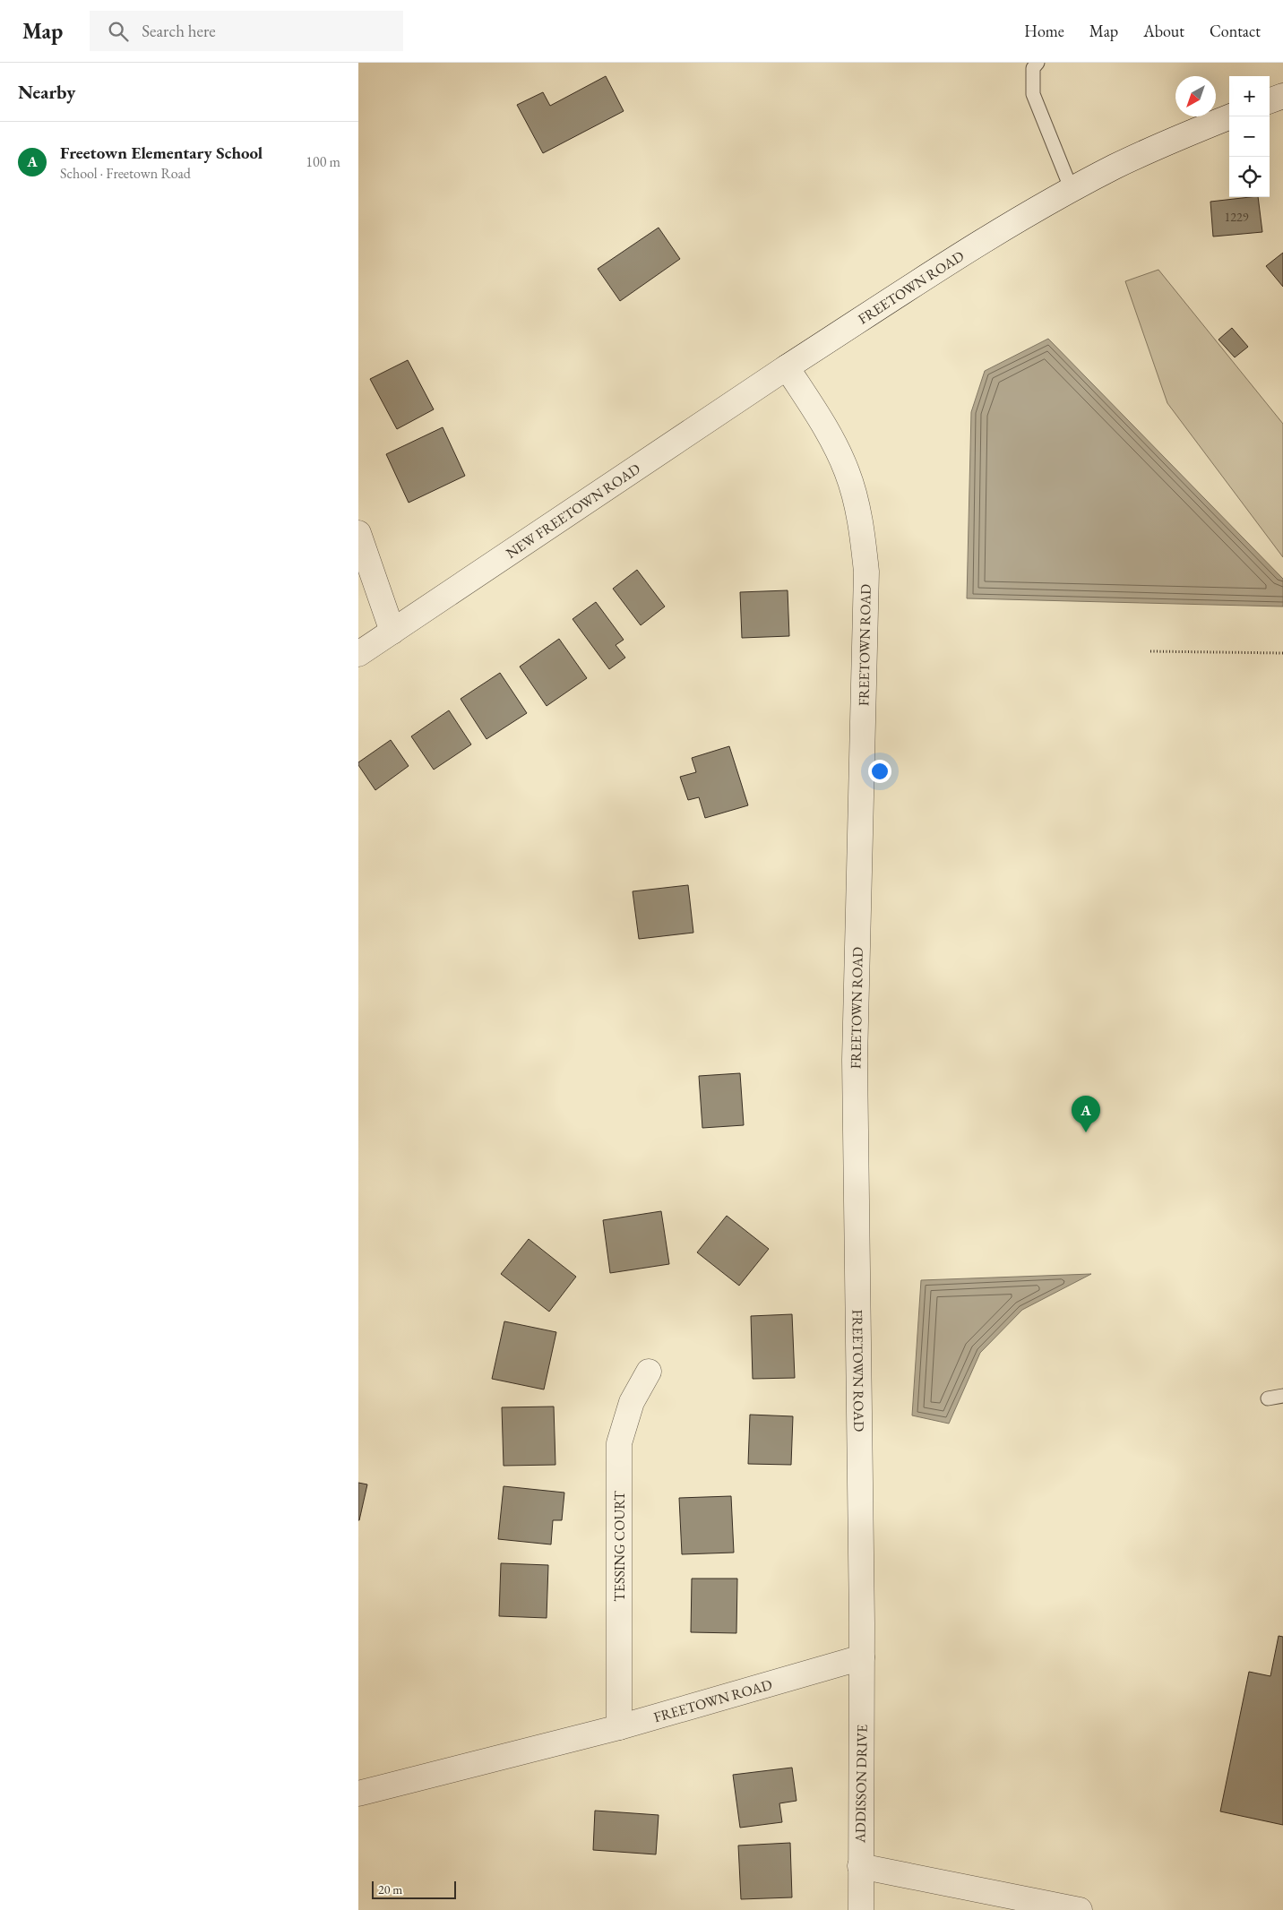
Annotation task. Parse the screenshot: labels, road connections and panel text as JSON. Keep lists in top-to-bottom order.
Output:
{
  "streets": {
    "street": [
      "FREETOWN ROAD",
      "NEW FREETOWN ROAD",
      "TESSING COURT",
      "ADDISSON DRIVE"
    ]
  },
  "crossings": [
    ["FREETOWN ROAD", "NEW FREETOWN ROAD"],
    ["FREETOWN ROAD", "TESSING COURT"],
    ["FREETOWN ROAD", "ADDISSON DRIVE"]
  ],
  "house_numbers": ["1229"],
  "scale_bar": "20 m",
  "north": "bottom left",
  "page": {
    "header": "Map",
    "search": "Search here",
    "nav": [
      "Home",
      "Map",
      "About",
      "Contact"
    ],
    "heading": "Nearby",
    "map_buttons": ["+", "−"],
    "list": [
      {
        "mark": "A",
        "name": "Freetown Elementary School",
        "note": "School · Freetown Road",
        "value": "100 m"
      }
    ],
    "pins": "A",
    "scale": "20 m"
  }
}
